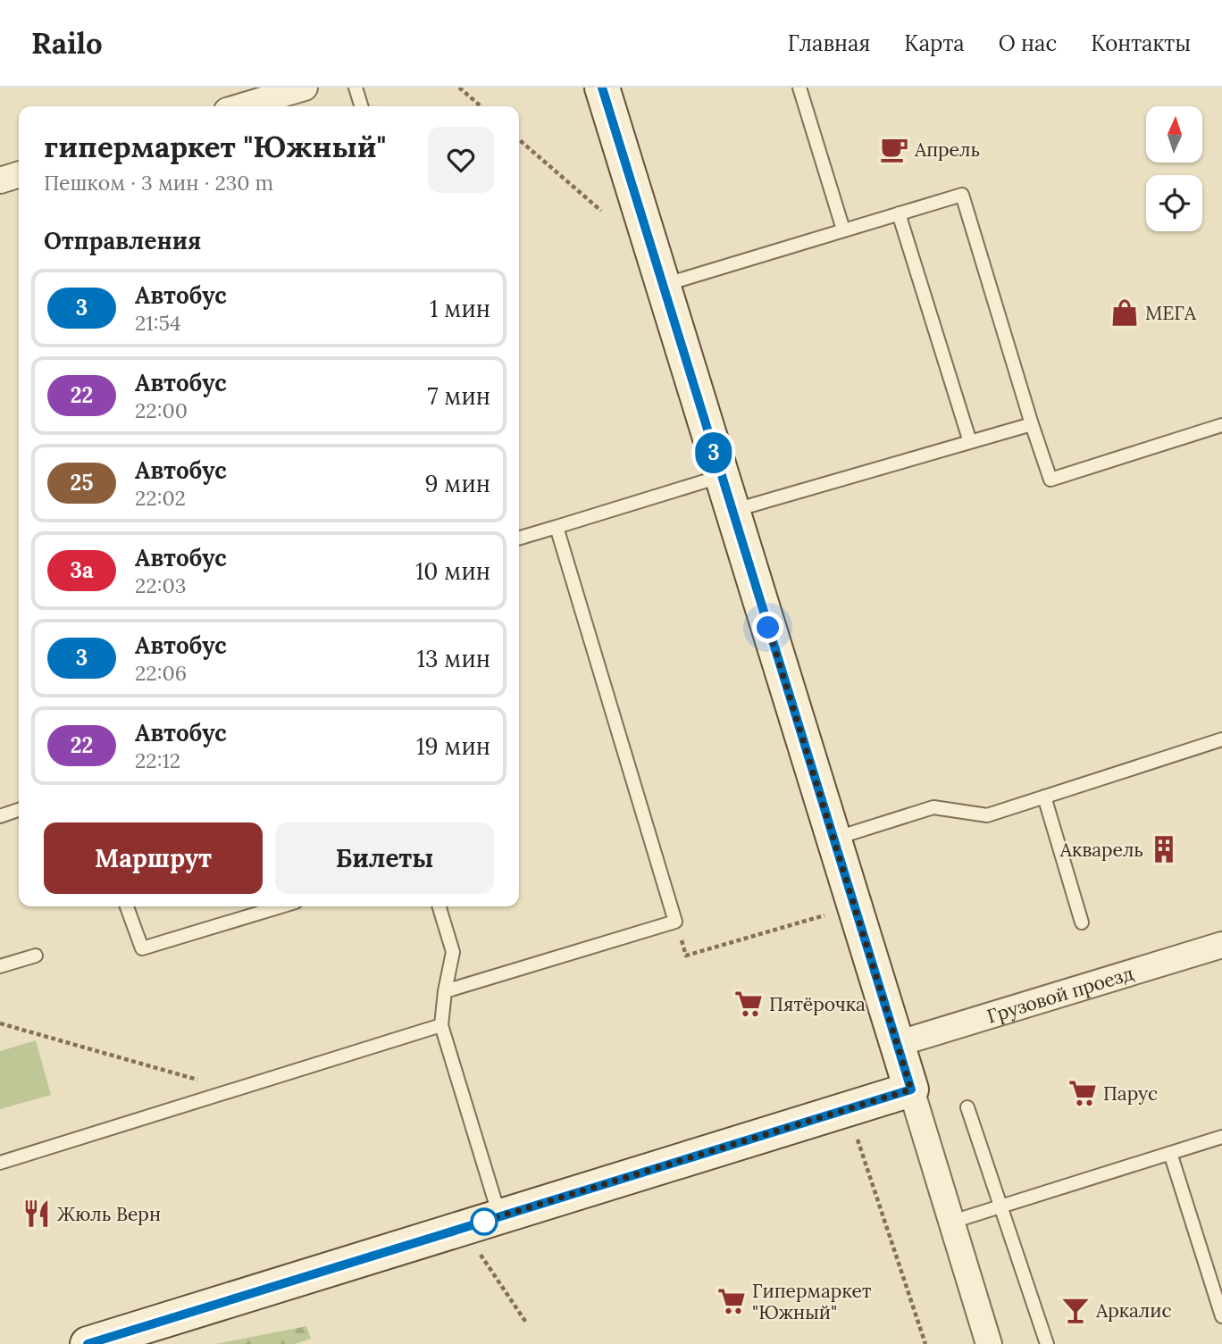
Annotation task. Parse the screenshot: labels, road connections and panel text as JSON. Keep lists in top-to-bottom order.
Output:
{
  "streets": {
    "street": ["Грузовой проезд"]
  },
  "places": {
    "cafe": ["Апрель"],
    "shop": ["МЕГА"],
    "building": ["Акварель"],
    "supermarket": ["Пятёрочка", "Парус", "Гипермаркет \"Южный\""],
    "restaurant": ["Жюль Верн"],
    "bar": ["Аркалис"]
  },
  "lines": ["bus line 3"],
  "north": "top",
  "page": {
    "header": "Railo",
    "nav": [
      "Главная",
      "Карта",
      "О нас",
      "Контакты"
    ],
    "on_map": "3",
    "heading": [
      ["гипермаркет \"Южный\"", "Пешком · 3 мин · 230 m"],
      "Отправления"
    ],
    "list": [
      {
        "mark": "3",
        "name": "Автобус",
        "note": "21:54",
        "value": "1 мин"
      },
      {
        "mark": "22",
        "name": "Автобус",
        "note": "22:00",
        "value": "7 мин"
      },
      {
        "mark": "25",
        "name": "Автобус",
        "note": "22:02",
        "value": "9 мин"
      },
      {
        "mark": "3а",
        "name": "Автобус",
        "note": "22:03",
        "value": "10 мин"
      },
      {
        "mark": "3",
        "name": "Автобус",
        "note": "22:06",
        "value": "13 мин"
      },
      {
        "mark": "22",
        "name": "Автобус",
        "note": "22:12",
        "value": "19 мин"
      }
    ],
    "buttons": ["Маршрут", "Билеты"]
  }
}
